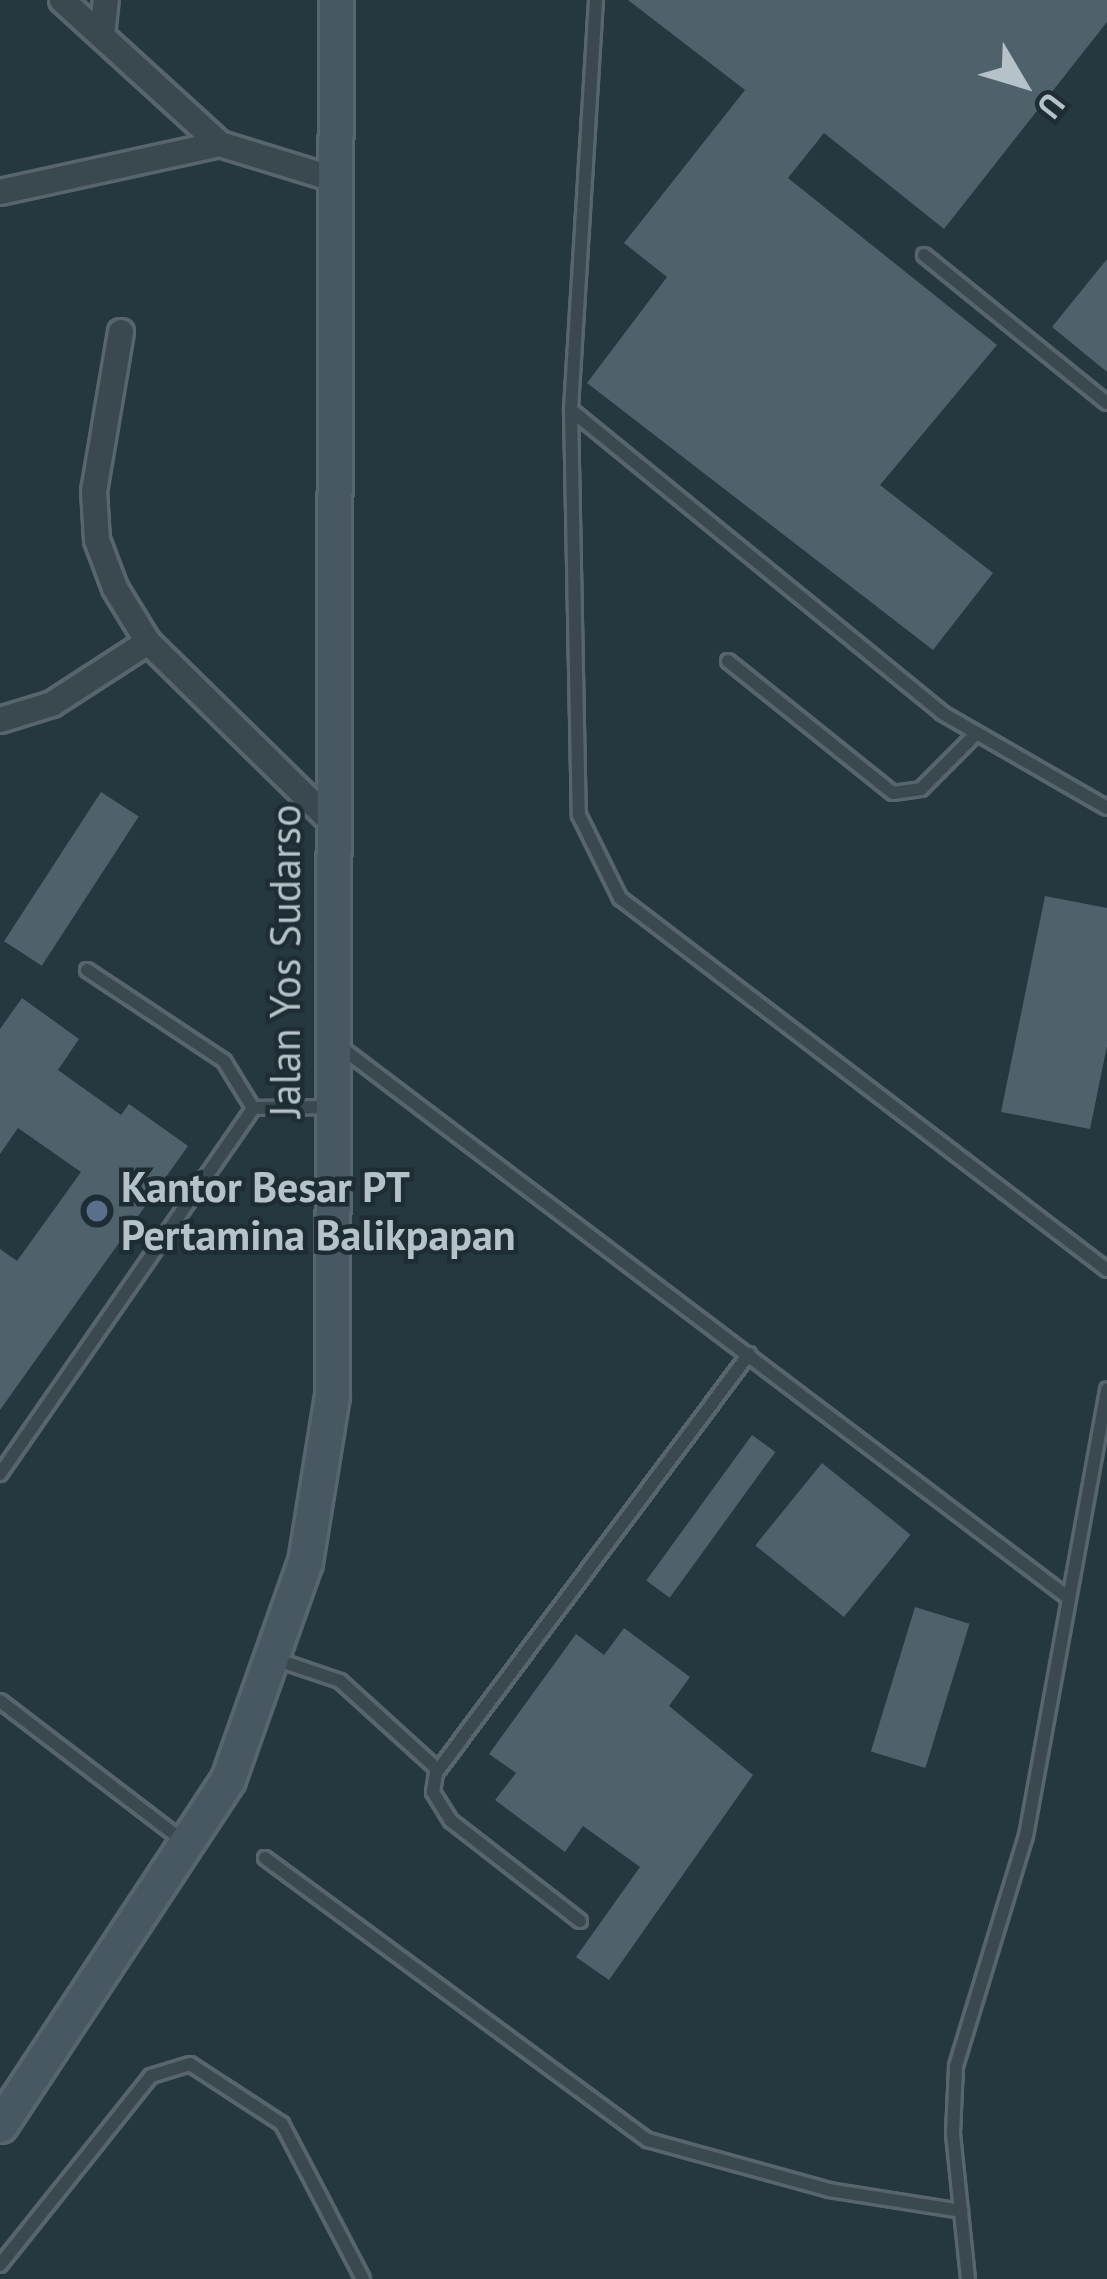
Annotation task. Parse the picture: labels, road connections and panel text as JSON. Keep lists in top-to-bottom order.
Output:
{
  "streets": {
    "main road": ["Jalan Yos Sudarso"]
  },
  "places": ["Kantor Besar PT Pertamina Balikpapan"],
  "north": "bottom right"
}
